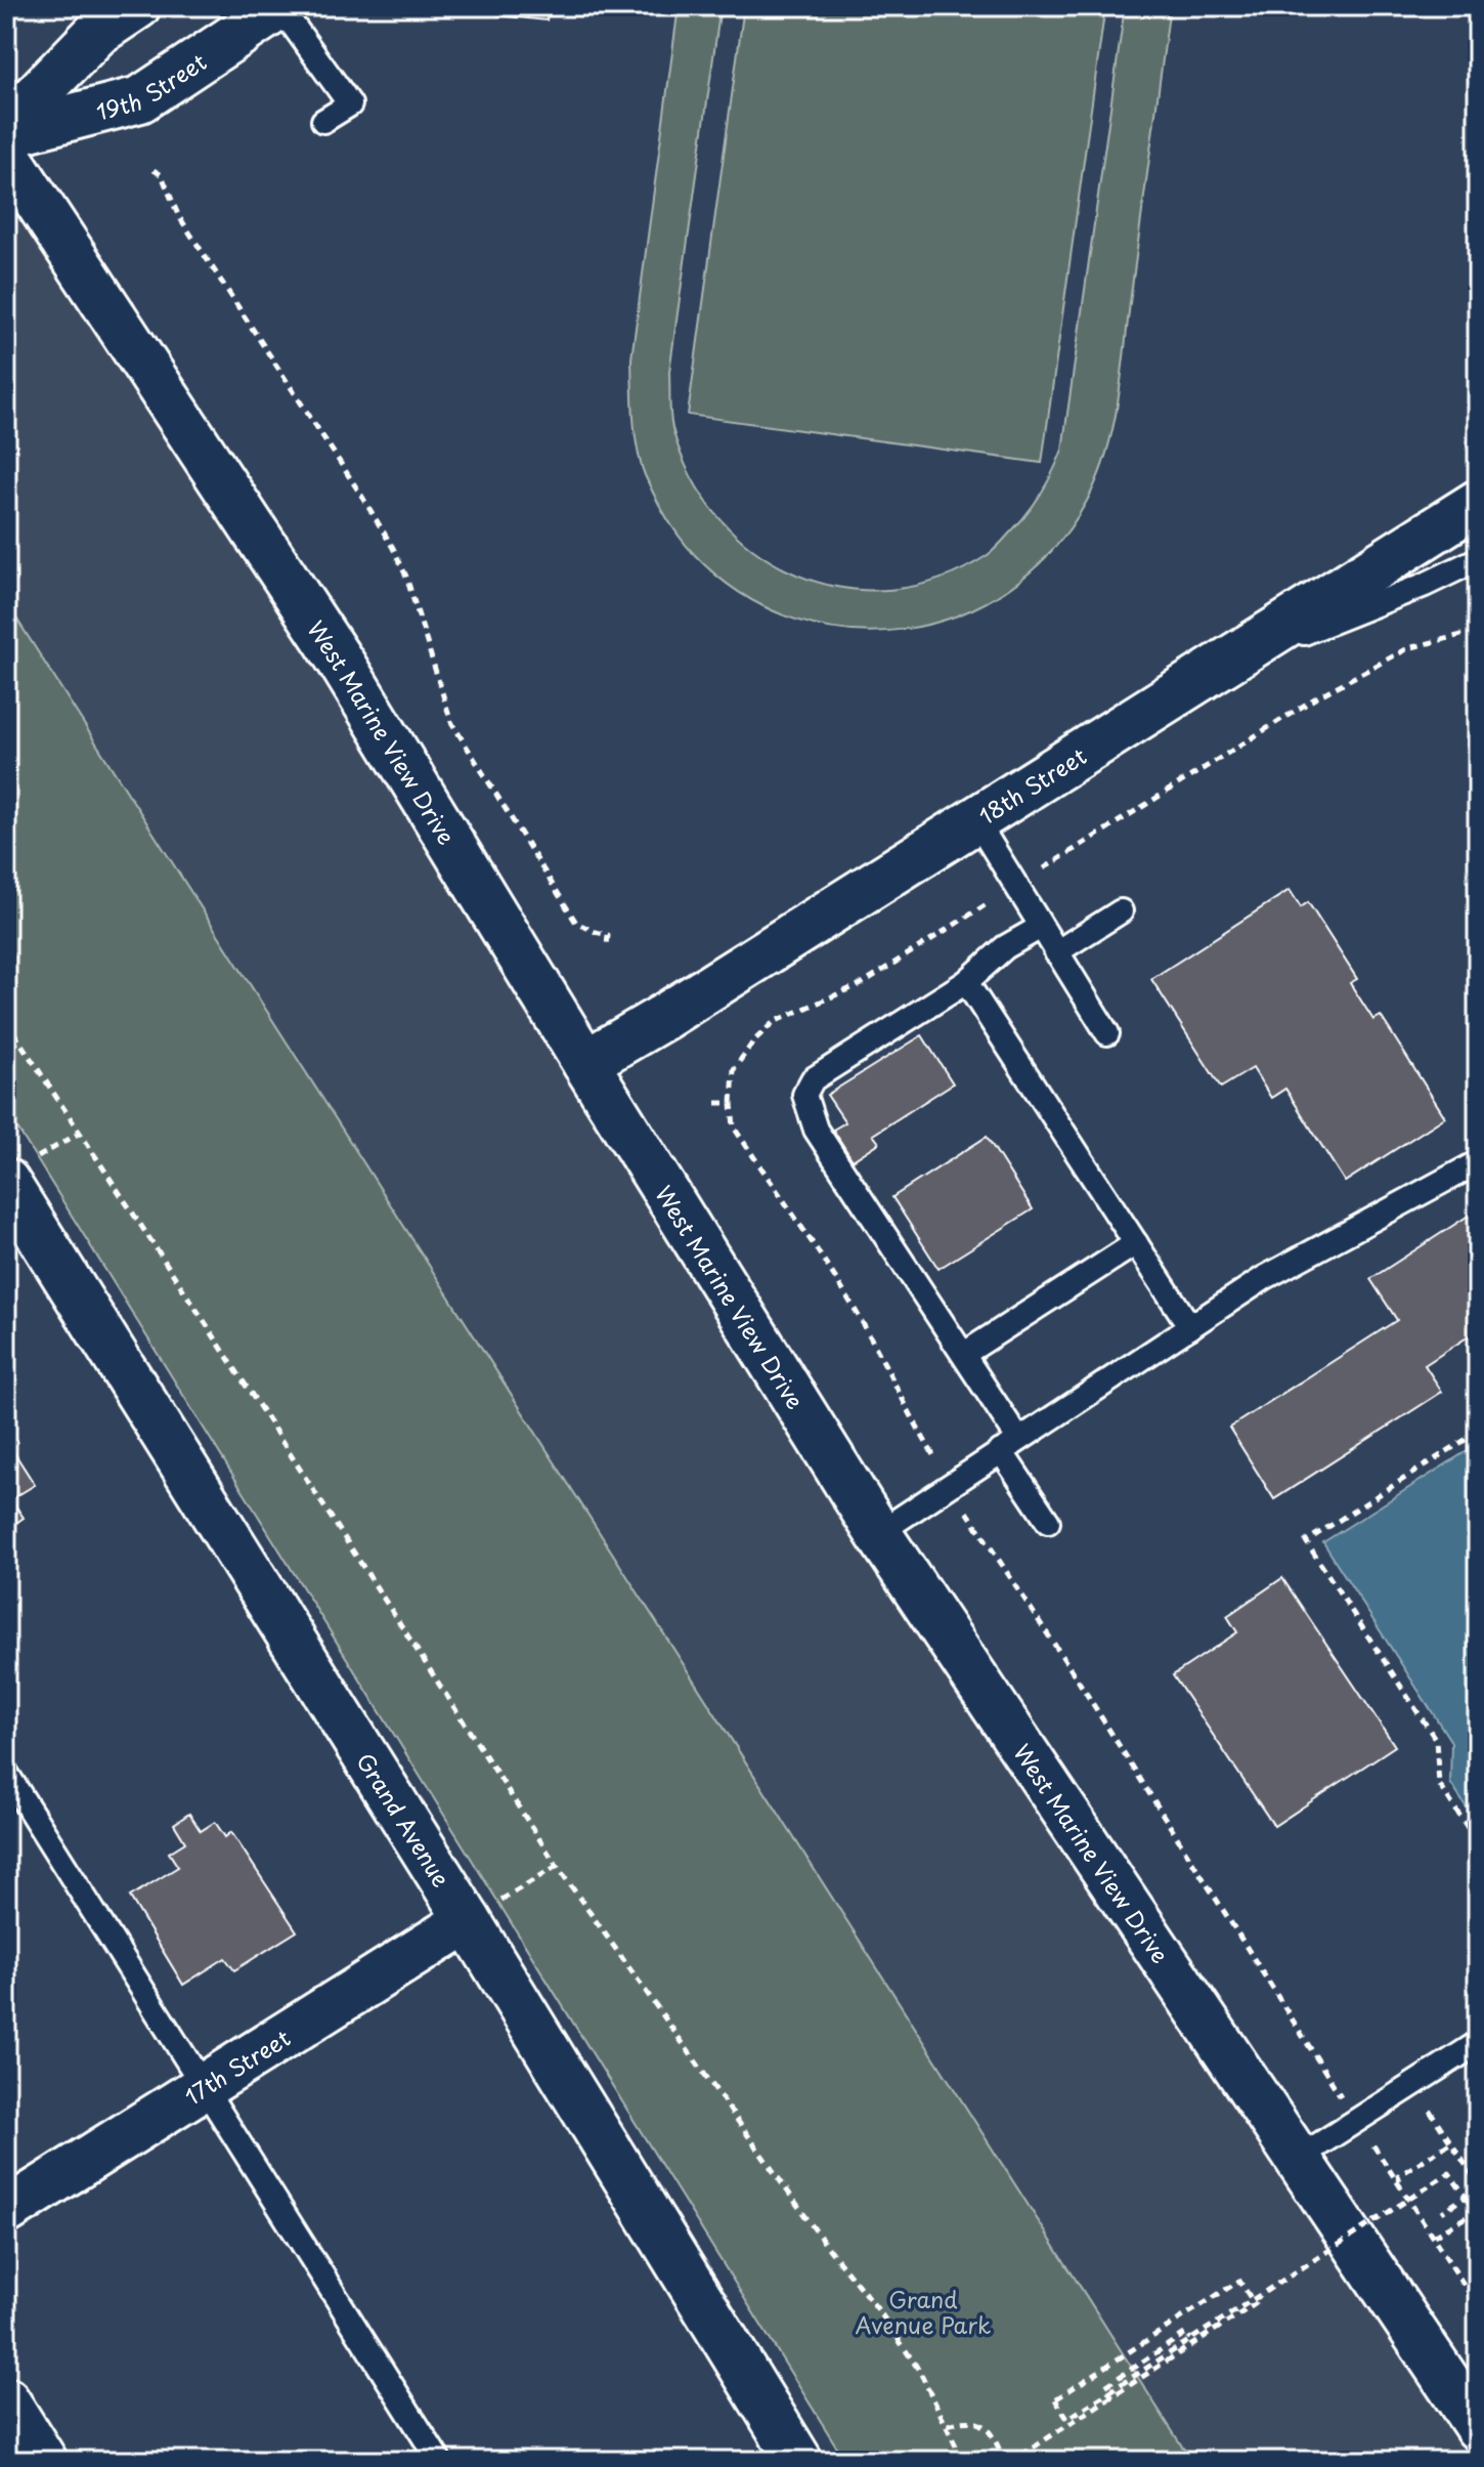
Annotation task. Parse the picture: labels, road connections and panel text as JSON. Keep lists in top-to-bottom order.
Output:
{
  "streets": {
    "street": [
      "19th Street",
      "West Marine View Drive",
      "18th Street",
      "Grand Avenue",
      "17th Street"
    ]
  },
  "crossings": [
    ["West Marine View Drive", "18th Street"],
    ["Grand Avenue", "17th Street"]
  ],
  "parks": ["Grand Avenue Park"]
}
